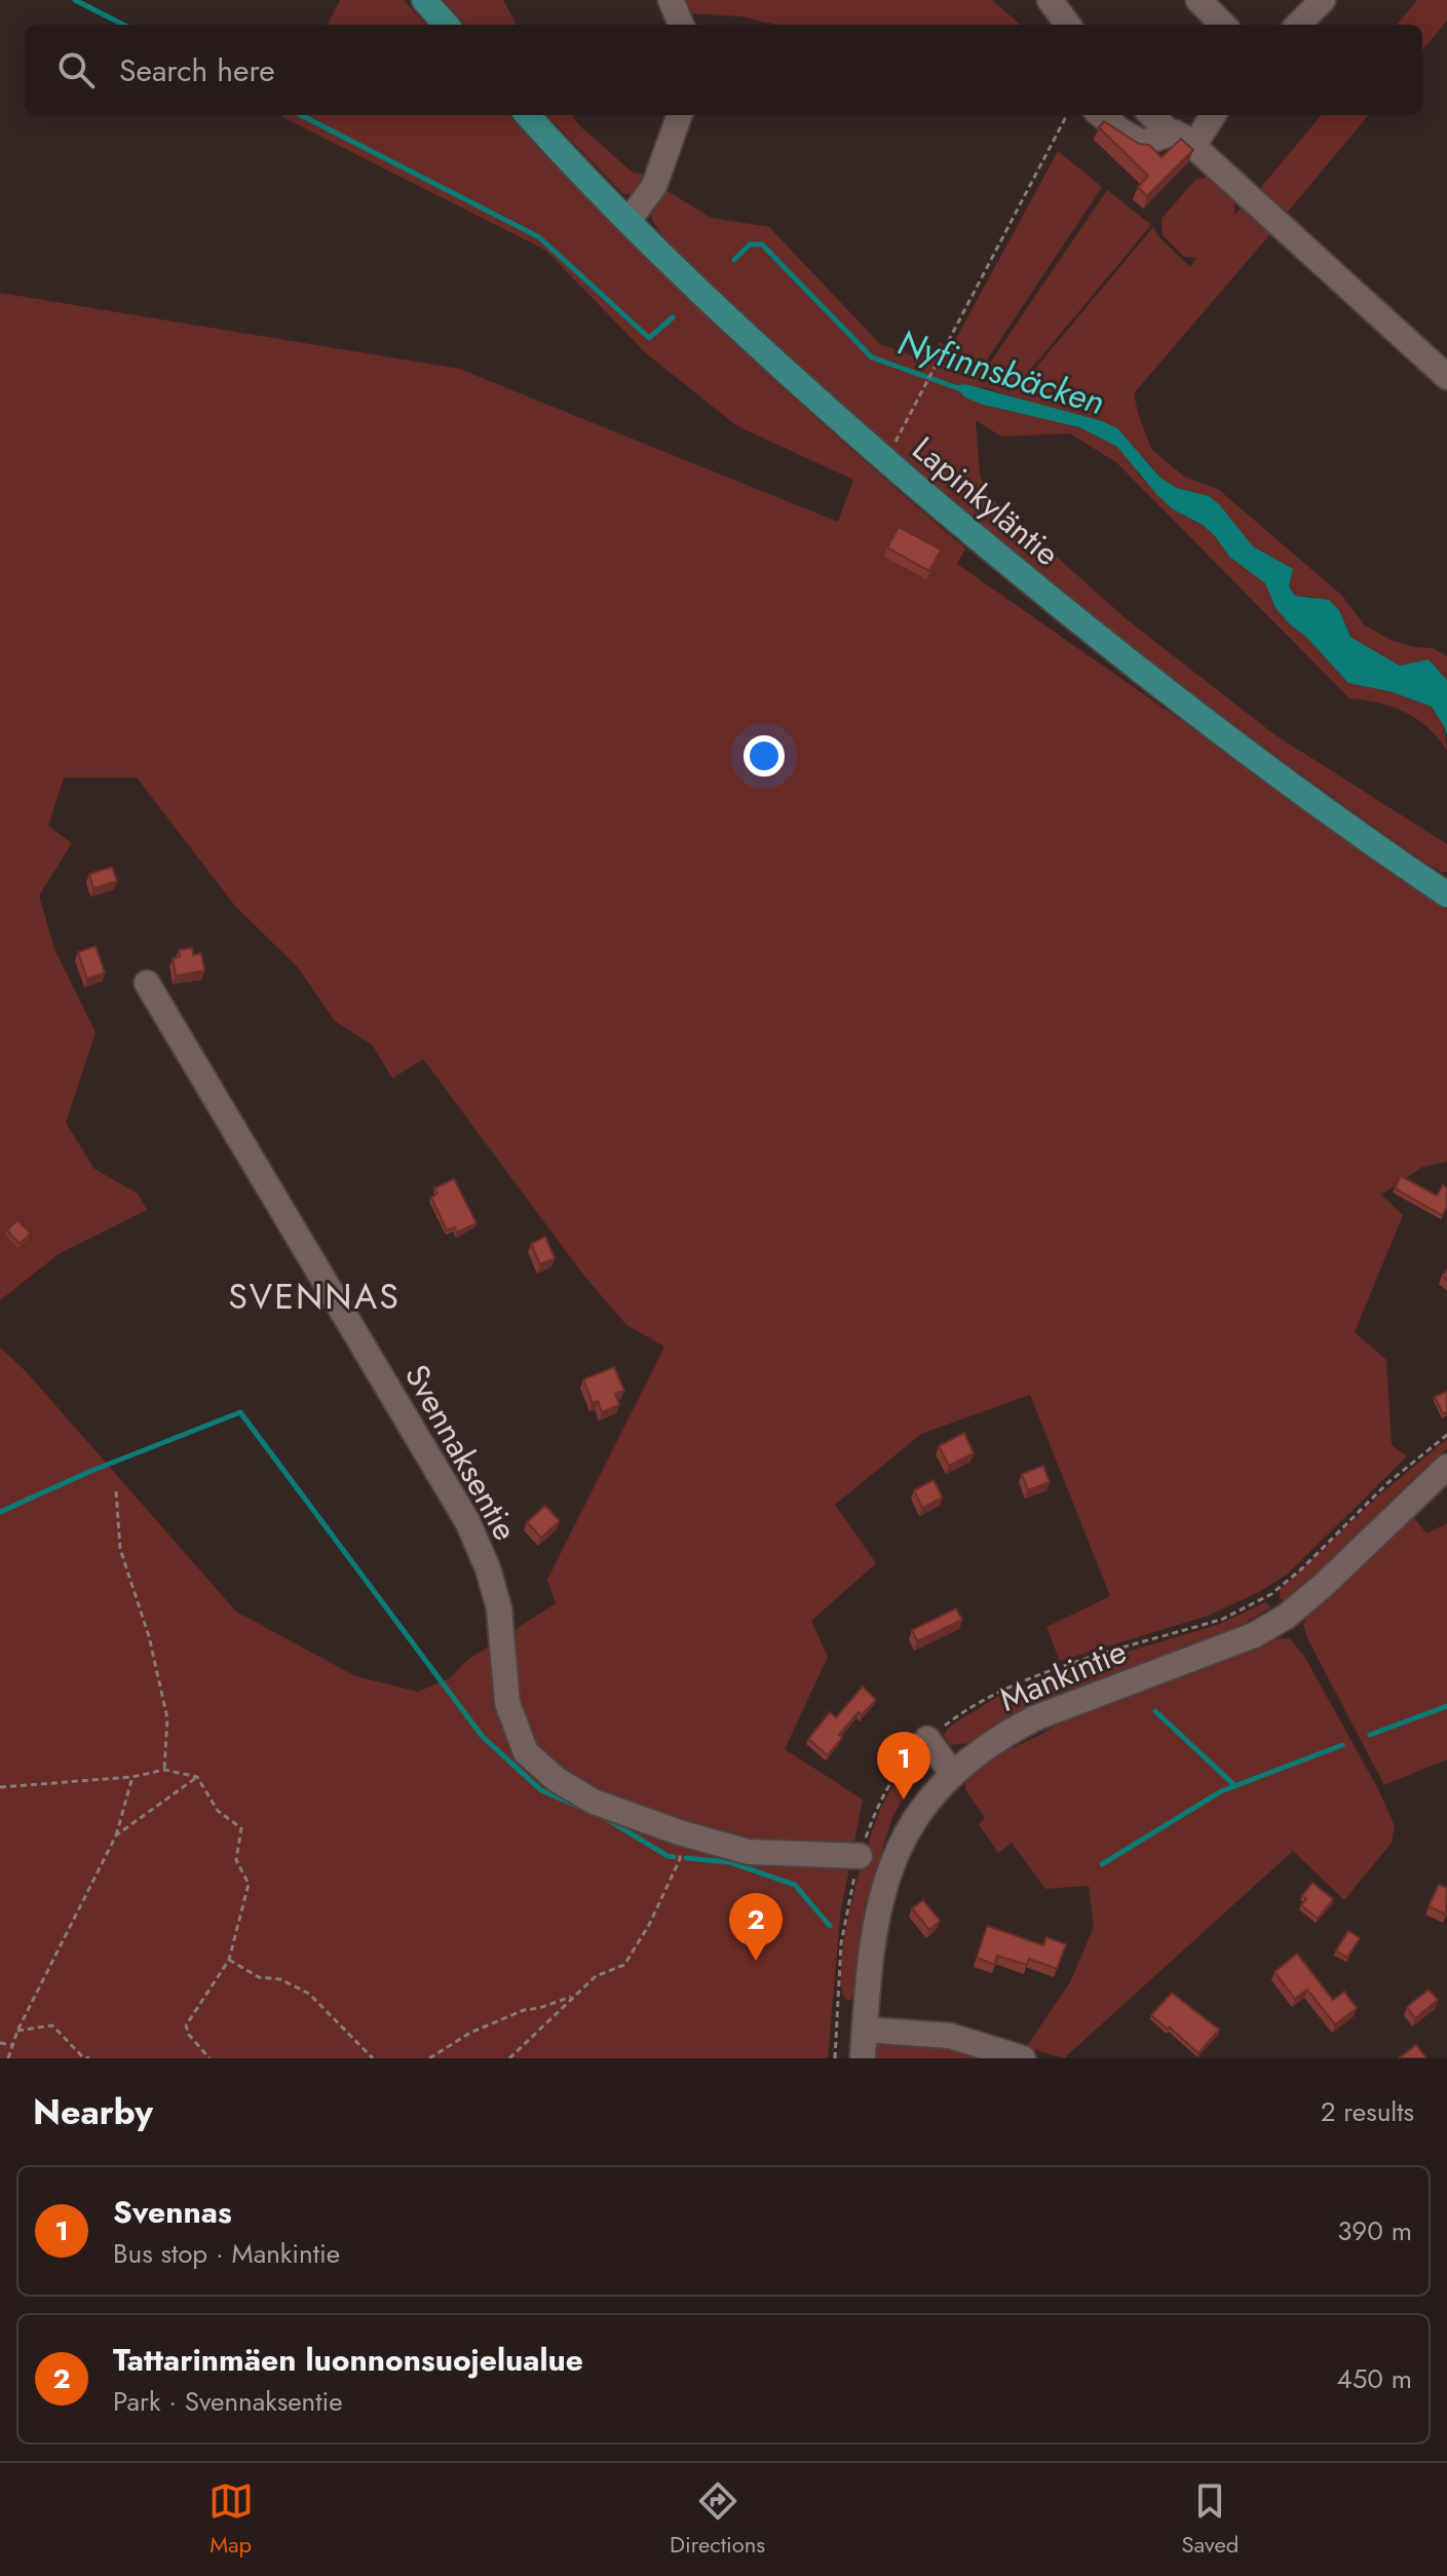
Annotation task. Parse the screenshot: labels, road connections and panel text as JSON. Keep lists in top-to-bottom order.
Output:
{
  "streets": {
    "main road": ["Lapinkyläntie"],
    "street": ["Svennaksentie", "Mankintie"]
  },
  "districts": ["SVENNAS"],
  "water": ["Nyfinnsbäcken"],
  "page": {
    "search": "Search here",
    "pins": ["1", "2"],
    "heading": ["Nearby", "2 results"],
    "list": [
      {
        "mark": "1",
        "name": "Svennas",
        "note": "Bus stop · Mankintie",
        "value": "390 m"
      },
      {
        "mark": "2",
        "name": "Tattarinmäen luonnonsuojelualue",
        "note": "Park · Svennaksentie",
        "value": "450 m"
      }
    ],
    "nav": ["Map", "Directions", "Saved"]
  }
}
